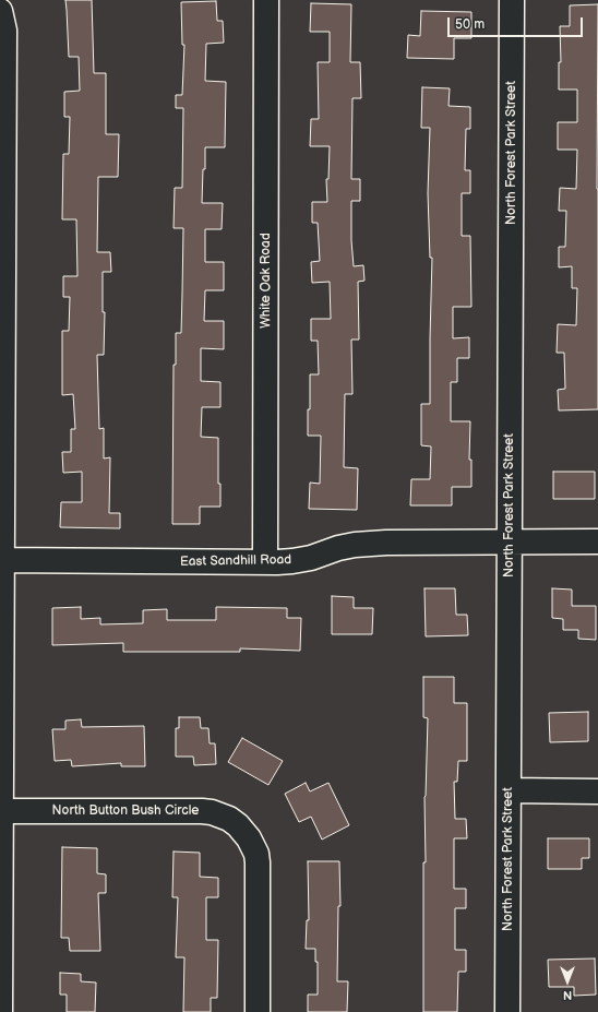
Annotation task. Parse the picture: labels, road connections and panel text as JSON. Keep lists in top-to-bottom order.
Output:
{
  "streets": {
    "street": [
      "North Forest Park Street",
      "White Oak Road",
      "East Sandhill Road",
      "North Button Bush Circle"
    ]
  },
  "crossings": [
    ["North Forest Park Street", "East Sandhill Road"],
    ["White Oak Road", "East Sandhill Road"]
  ],
  "scale_bar": "50 m",
  "north": "bottom"
}
